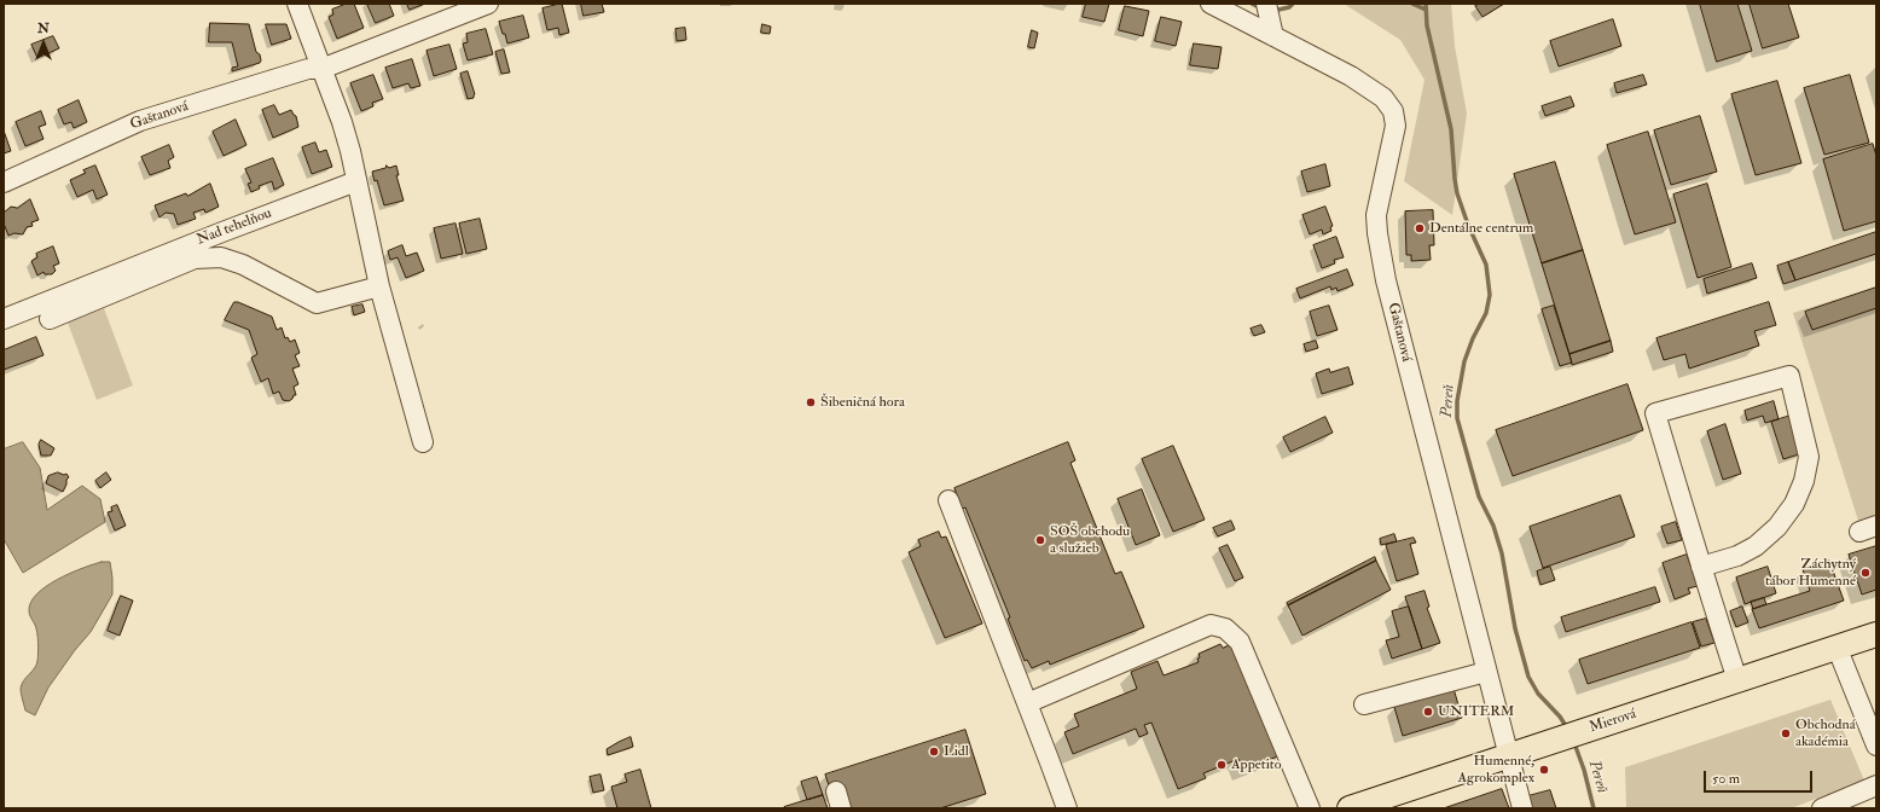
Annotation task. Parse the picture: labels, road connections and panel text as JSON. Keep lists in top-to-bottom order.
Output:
{
  "streets": {
    "main road": ["Mierová"],
    "street": ["Gaštanová", "Nad tehelňou"]
  },
  "crossings": [
    ["Gaštanová", "Mierová"]
  ],
  "water": ["Pereň"],
  "places": [
    "Dentálne centrum",
    "Šibeničná hora",
    "SOŠ obchodu a služieb",
    "Záchytný tábor Humenné",
    "UNITERM",
    "Obchodná akadémia",
    "Lidl",
    "Appetito",
    "Humenné, Agrokomplex"
  ],
  "scale_bar": "50 m",
  "north": "top"
}
